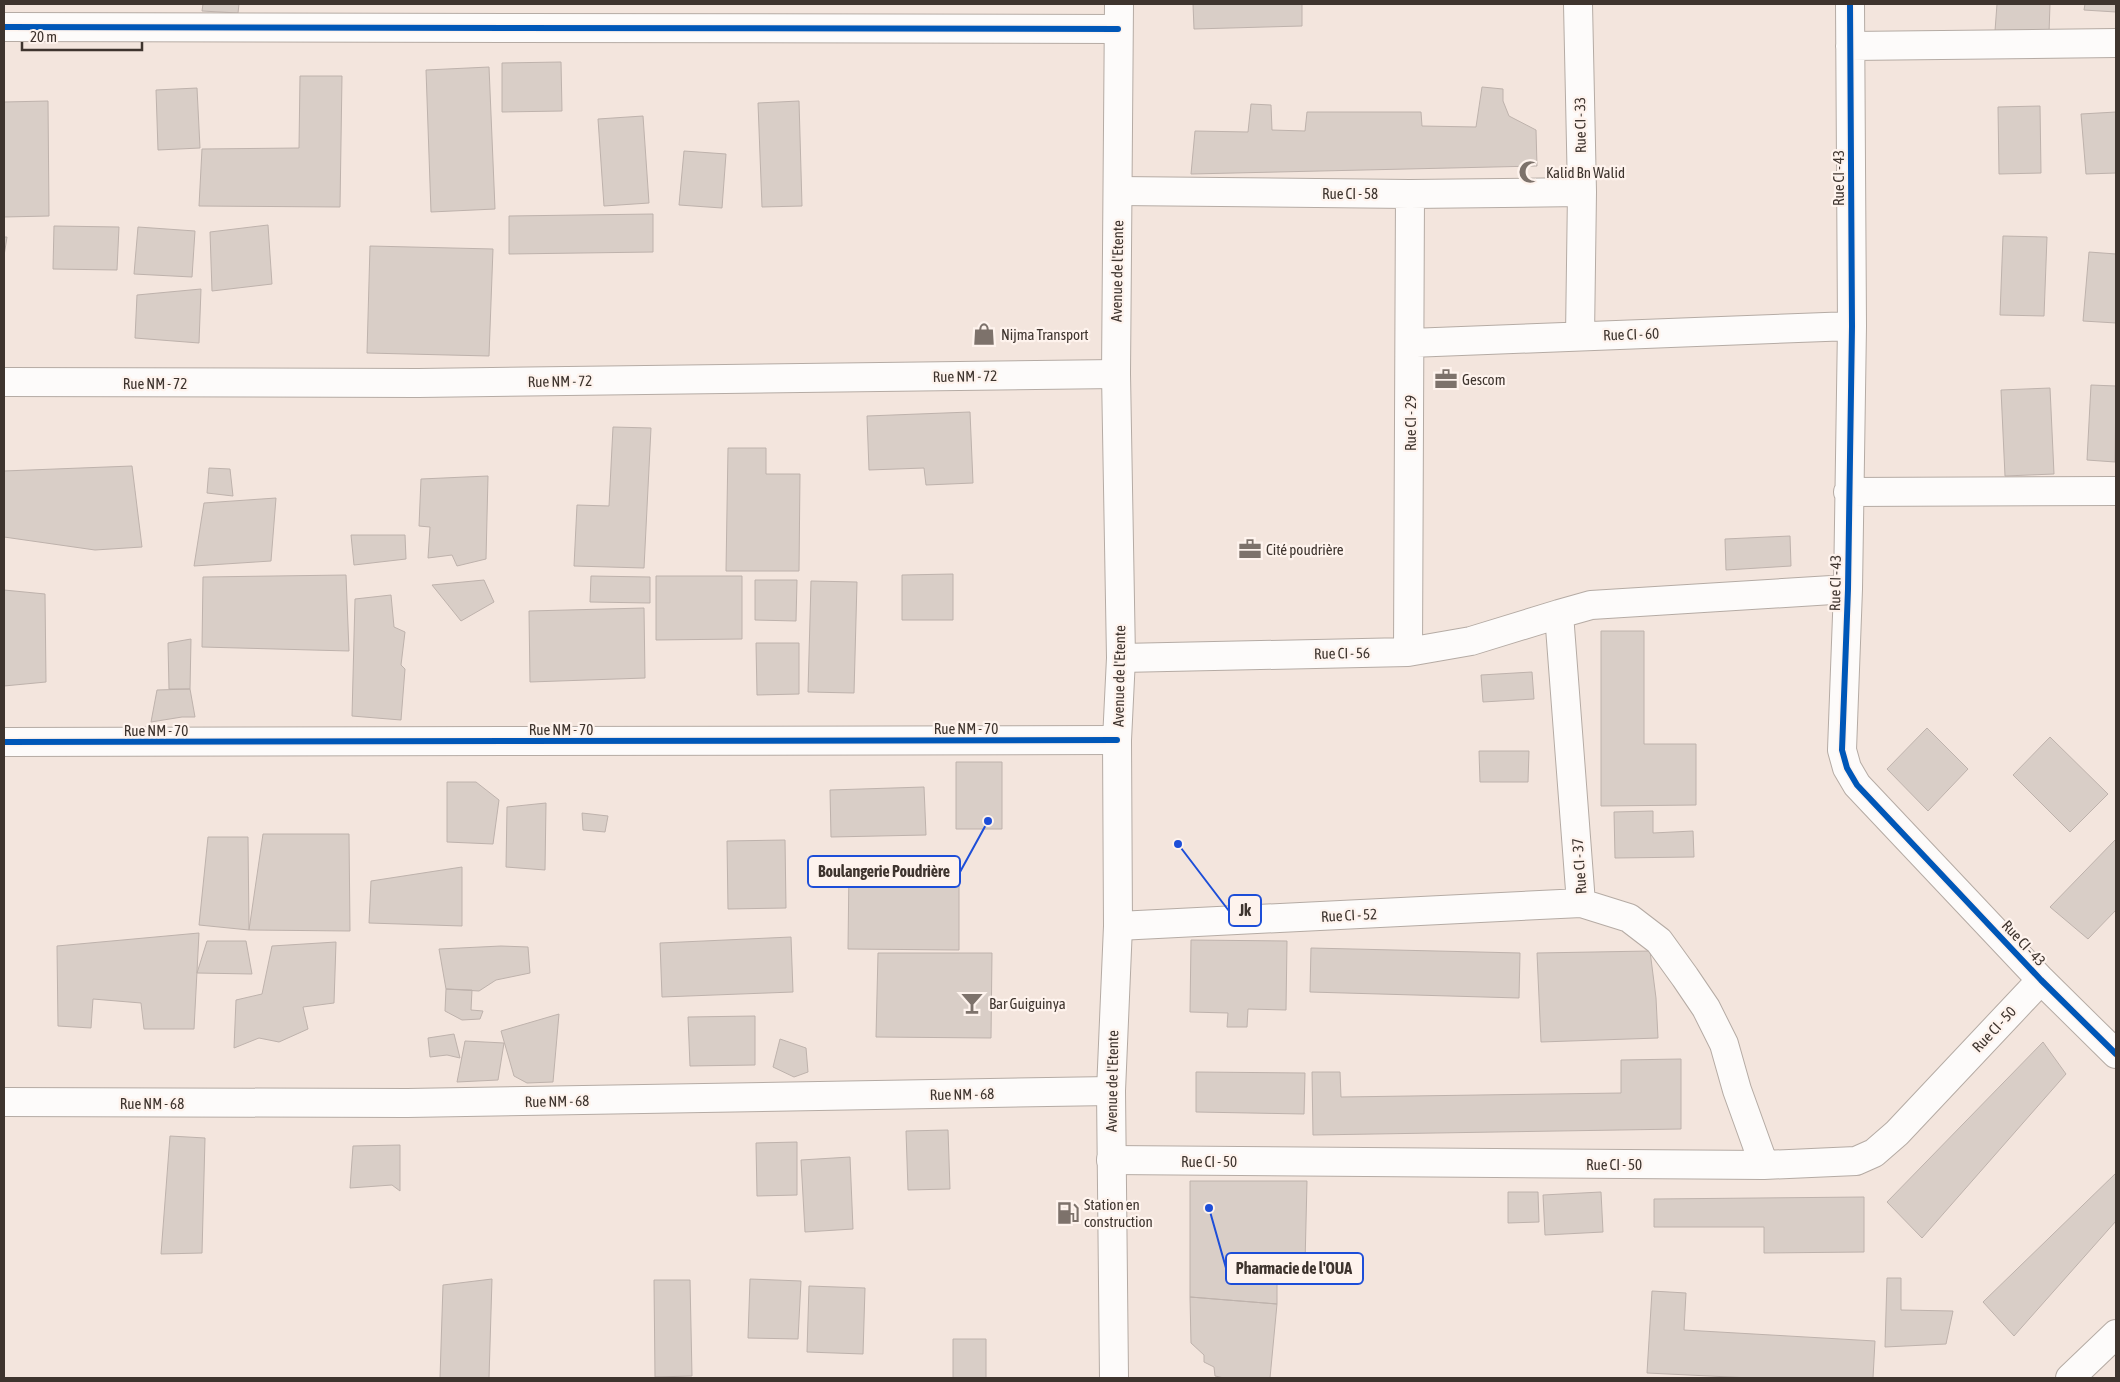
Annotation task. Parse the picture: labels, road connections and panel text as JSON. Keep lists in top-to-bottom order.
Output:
{
  "streets": {
    "street": [
      "Rue CI - 33",
      "Rue CI - 43",
      "Rue CI - 58",
      "Avenue de l'Etente",
      "Rue CI - 60",
      "Rue NM - 72",
      "Rue CI - 29",
      "Rue CI - 56",
      "Rue NM - 70",
      "Rue CI - 37",
      "Rue CI - 52",
      "Rue CI - 50",
      "Rue NM - 68"
    ]
  },
  "crossings": [
    ["Rue CI - 33", "Rue CI - 58"],
    ["Rue CI - 33", "Rue CI - 60"],
    ["Rue CI - 43", "Rue CI - 60"],
    ["Rue CI - 43", "Rue CI - 50"],
    ["Rue CI - 58", "Avenue de l'Etente"],
    ["Rue CI - 58", "Rue CI - 29"],
    ["Avenue de l'Etente", "Rue NM - 72"],
    ["Avenue de l'Etente", "Rue CI - 56"],
    ["Avenue de l'Etente", "Rue NM - 70"],
    ["Avenue de l'Etente", "Rue CI - 52"],
    ["Avenue de l'Etente", "Rue CI - 50"],
    ["Avenue de l'Etente", "Rue NM - 68"],
    ["Rue CI - 60", "Rue CI - 29"],
    ["Rue CI - 29", "Rue CI - 56"],
    ["Rue CI - 56", "Rue CI - 37"],
    ["Rue CI - 37", "Rue CI - 52"],
    ["Rue CI - 37", "Rue CI - 50"]
  ],
  "places": {
    "mosque": ["Kalid Bn Walid"],
    "shop": ["Nijma Transport"],
    "office": ["Gescom", "Cité poudrière"],
    "other": ["Boulangerie Poudrière", "Jk", "Pharmacie de l'OUA"],
    "bar": ["Bar Guiguinya"],
    "fuel station": ["Station en construction"]
  },
  "scale_bar": "20 m"
}
